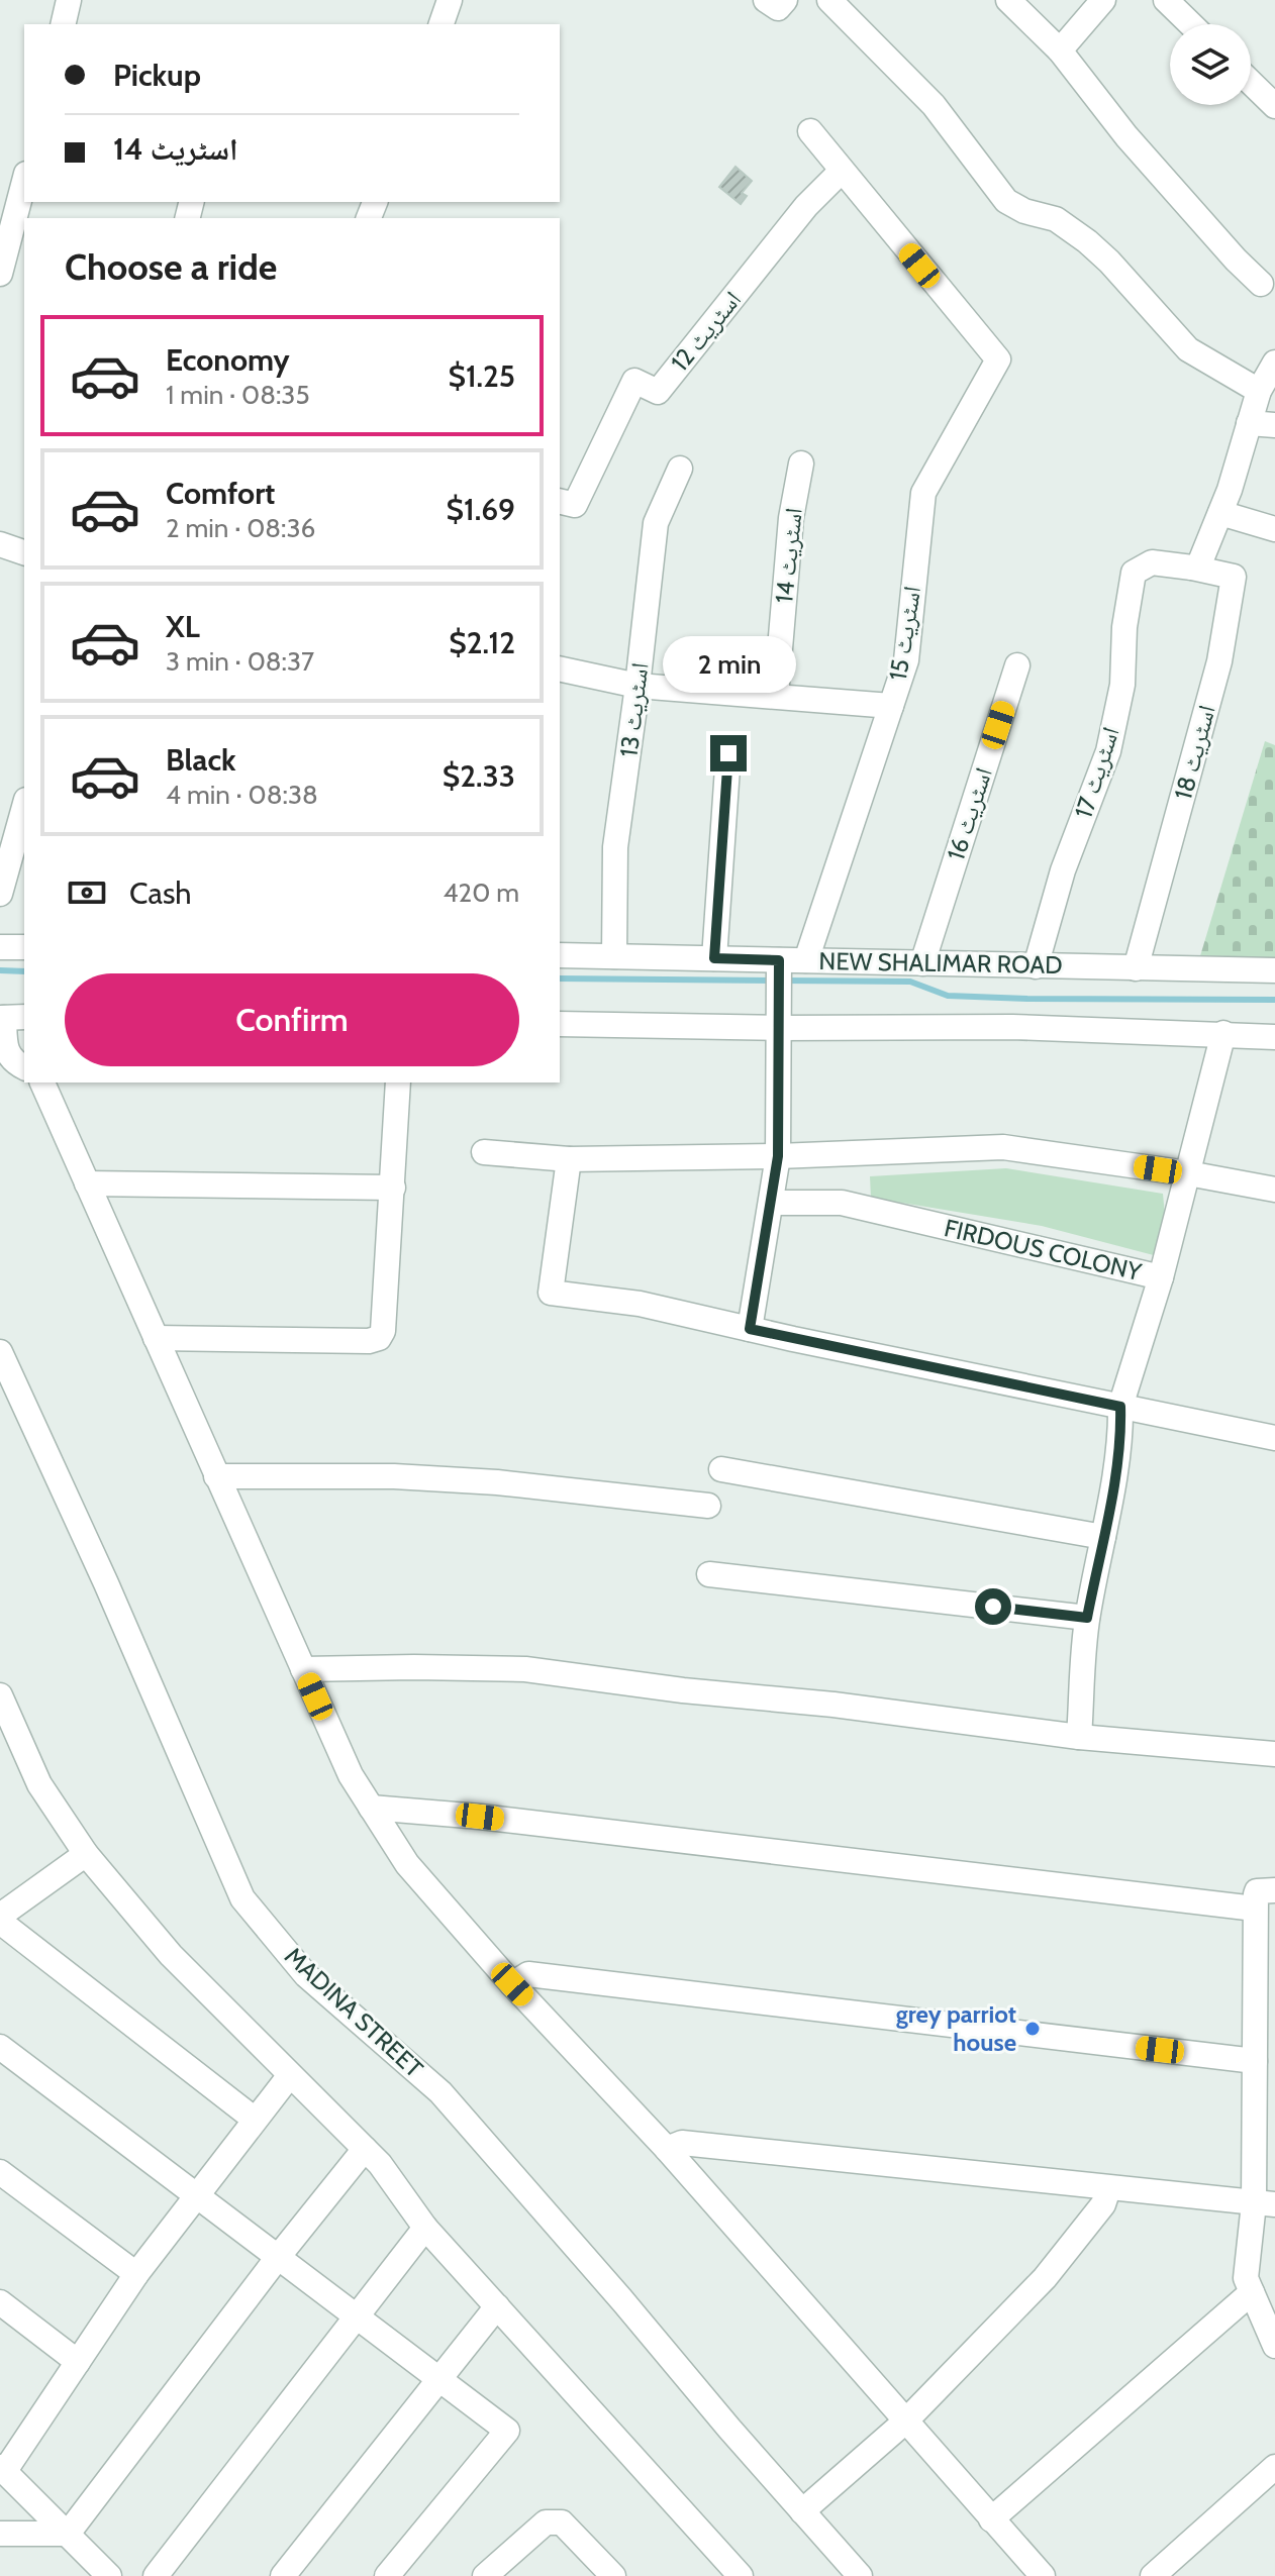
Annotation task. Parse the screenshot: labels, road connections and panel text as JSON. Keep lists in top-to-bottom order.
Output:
{
  "streets": {
    "street": [
      "اسٹریٹ 12",
      "اسٹریٹ 14",
      "اسٹریٹ 15",
      "اسٹریٹ 13",
      "اسٹریٹ 18",
      "اسٹریٹ 17",
      "اسٹریٹ 16",
      "NEW SHALIMAR ROAD",
      "FIRDOUS COLONY",
      "MADINA STREET"
    ]
  },
  "crossings": [
    ["اسٹریٹ 12", "اسٹریٹ 15"],
    ["اسٹریٹ 15", "NEW SHALIMAR ROAD"],
    ["اسٹریٹ 13", "NEW SHALIMAR ROAD"],
    ["اسٹریٹ 18", "اسٹریٹ 17"],
    ["اسٹریٹ 18", "NEW SHALIMAR ROAD"],
    ["اسٹریٹ 17", "NEW SHALIMAR ROAD"],
    ["اسٹریٹ 16", "NEW SHALIMAR ROAD"]
  ],
  "places": ["grey parriot house"],
  "page": {
    "banner": ["Pickup", "اسٹریٹ 14"],
    "heading": "Choose a ride",
    "list": [
      {
        "name": "Economy",
        "note": "1 min · 08:35",
        "value": "$1.25"
      },
      {
        "name": "Comfort",
        "note": "2 min · 08:36",
        "value": "$1.69"
      },
      {
        "name": "XL",
        "note": "3 min · 08:37",
        "value": "$2.12"
      },
      {
        "name": "Black",
        "note": "4 min · 08:38",
        "value": "$2.33"
      }
    ],
    "bubble": "2 min",
    "pay": ["Cash", "420 m"],
    "buttons": "Confirm"
  }
}
